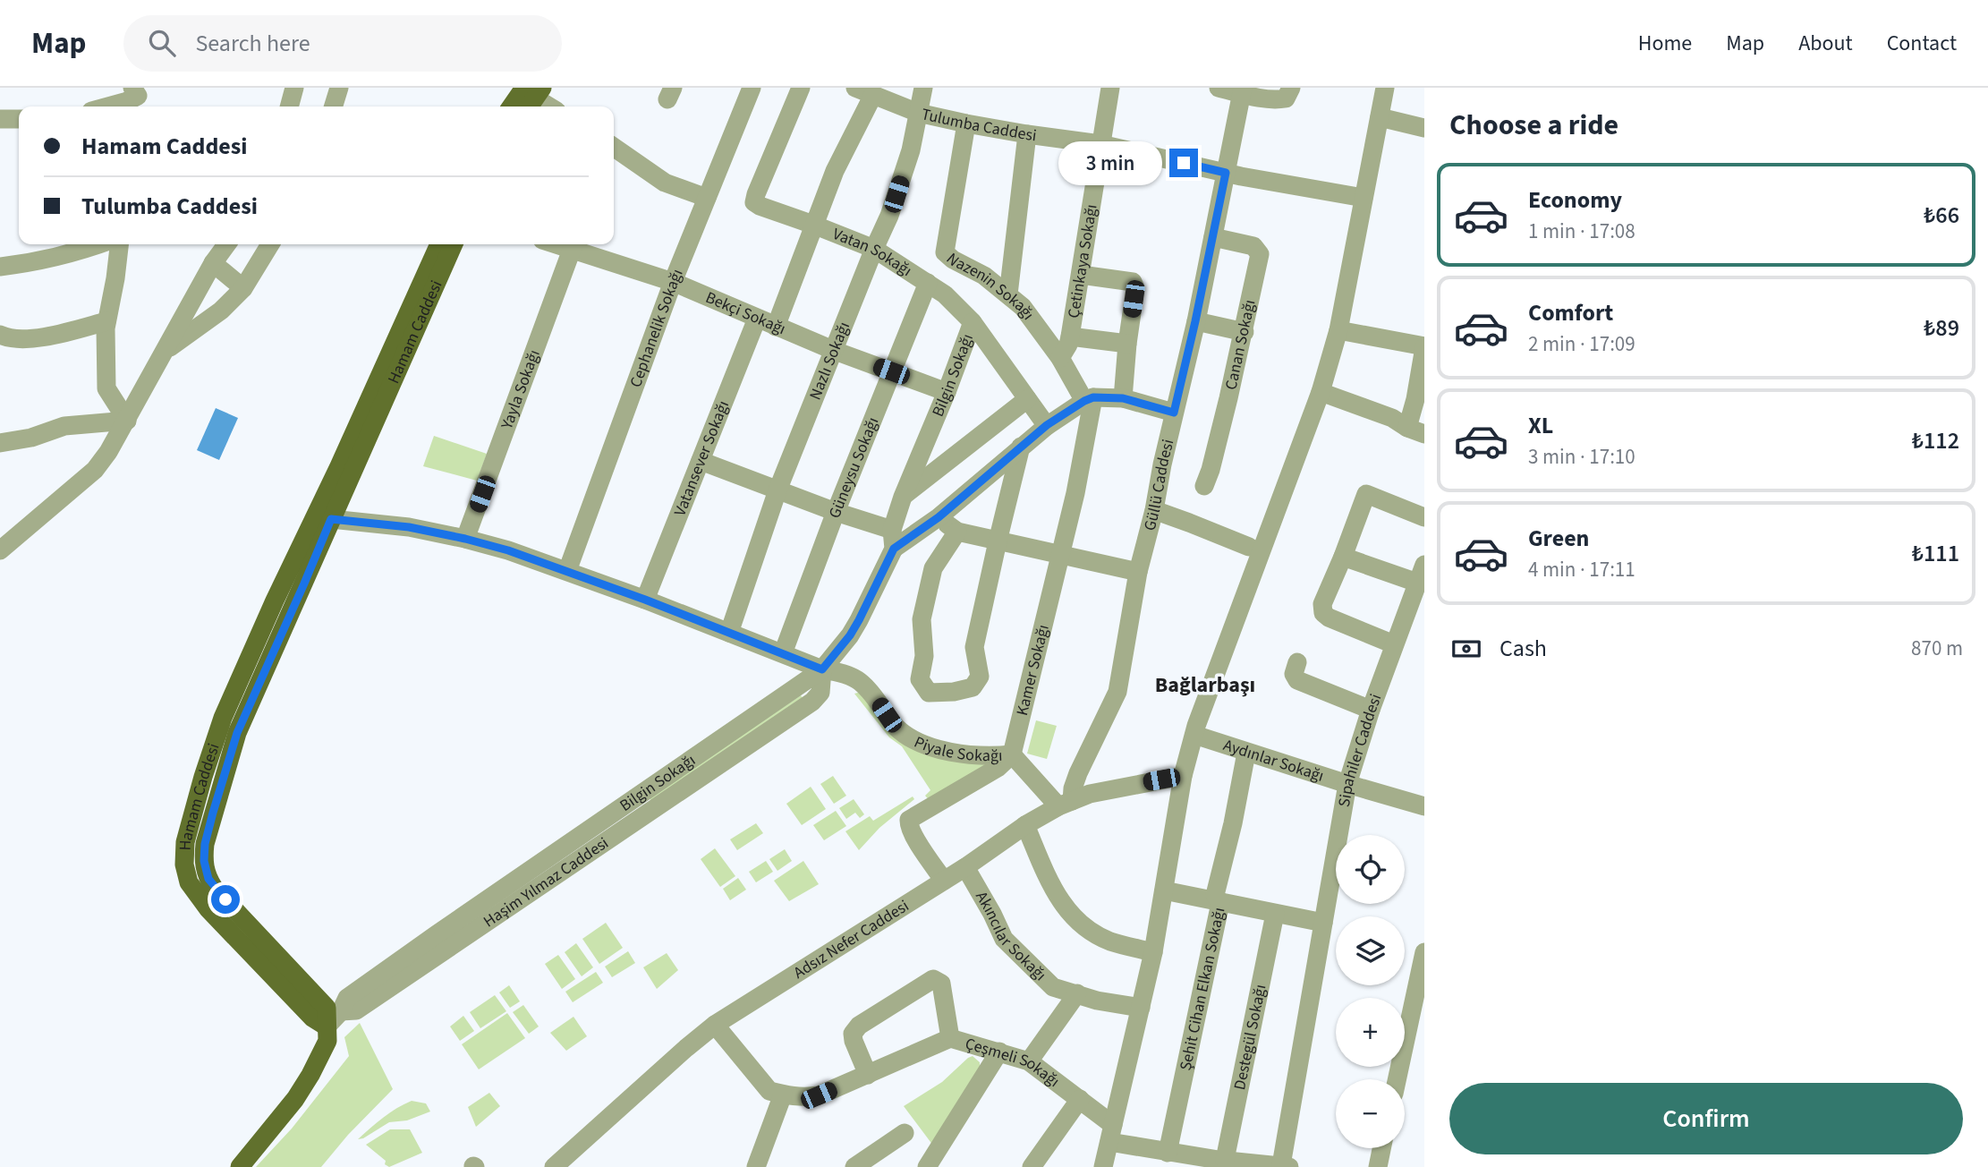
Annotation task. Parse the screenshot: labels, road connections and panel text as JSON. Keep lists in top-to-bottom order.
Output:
{
  "streets": {
    "main road": ["Hamam Caddesi"],
    "street": [
      "Tulumba Caddesi",
      "Vatan Sokağı",
      "Çetinkaya Sokağı",
      "Nazenin Sokağı",
      "Bekçi Sokağı",
      "Cephanelik Sokağı",
      "Canan Sokağı",
      "Nazlı Sokağı",
      "Bilgin Sokağı",
      "Yayla Sokağı",
      "Vatansever Sokağı",
      "Güneysu Sokağı",
      "Güllü Caddesi",
      "Kamer Sokağı",
      "Piyale Sokağı",
      "Sipahiler Caddesi",
      "Aydınlar Sokağı",
      "Akıncılar Sokağı",
      "Adsız Nefer Caddesi",
      "Şehit Cihan Elkan Sokağı",
      "Destegül Sokağı",
      "Çeşmeli Sokağı"
    ]
  },
  "crossings": [
    ["Tulumba Caddesi", "Çetinkaya Sokağı"],
    ["Tulumba Caddesi", "Nazenin Sokağı"],
    ["Tulumba Caddesi", "Nazlı Sokağı"],
    ["Tulumba Caddesi", "Güllü Caddesi"],
    ["Vatan Sokağı", "Nazlı Sokağı"],
    ["Vatan Sokağı", "Bilgin Sokağı"],
    ["Vatan Sokağı", "Güneysu Sokağı"],
    ["Çetinkaya Sokağı", "Nazenin Sokağı"],
    ["Nazenin Sokağı", "Kamer Sokağı"],
    ["Bekçi Sokağı", "Cephanelik Sokağı"],
    ["Bekçi Sokağı", "Nazlı Sokağı"],
    ["Bekçi Sokağı", "Bilgin Sokağı"],
    ["Bekçi Sokağı", "Yayla Sokağı"],
    ["Bekçi Sokağı", "Vatansever Sokağı"],
    ["Bekçi Sokağı", "Güneysu Sokağı"],
    ["Cephanelik Sokağı", "Piyale Sokağı"],
    ["Hamam Caddesi", "Bilgin Sokağı"],
    ["Hamam Caddesi", "Piyale Sokağı"],
    ["Canan Sokağı", "Güllü Caddesi"],
    ["Nazlı Sokağı", "Piyale Sokağı"],
    ["Bilgin Sokağı", "Piyale Sokağı"],
    ["Yayla Sokağı", "Piyale Sokağı"],
    ["Vatansever Sokağı", "Piyale Sokağı"],
    ["Güneysu Sokağı", "Piyale Sokağı"],
    ["Güllü Caddesi", "Adsız Nefer Caddesi"],
    ["Kamer Sokağı", "Piyale Sokağı"],
    ["Sipahiler Caddesi", "Aydınlar Sokağı"],
    ["Aydınlar Sokağı", "Şehit Cihan Elkan Sokağı"],
    ["Akıncılar Sokağı", "Adsız Nefer Caddesi"]
  ],
  "districts": ["Bağlarbaşı"],
  "page": {
    "header": "Map",
    "search": "Search here",
    "nav": [
      "Home",
      "Map",
      "About",
      "Contact"
    ],
    "heading": "Choose a ride",
    "banner": ["Hamam Caddesi", "Tulumba Caddesi"],
    "bubble": "3 min",
    "list": [
      {
        "name": "Economy",
        "note": "1 min · 17:08",
        "value": "₺66"
      },
      {
        "name": "Comfort",
        "note": "2 min · 17:09",
        "value": "₺89"
      },
      {
        "name": "XL",
        "note": "3 min · 17:10",
        "value": "₺112"
      },
      {
        "name": "Green",
        "note": "4 min · 17:11",
        "value": "₺111"
      }
    ],
    "pay": ["Cash", "870 m"],
    "map_buttons": ["+", "−"],
    "buttons": "Confirm"
  }
}
